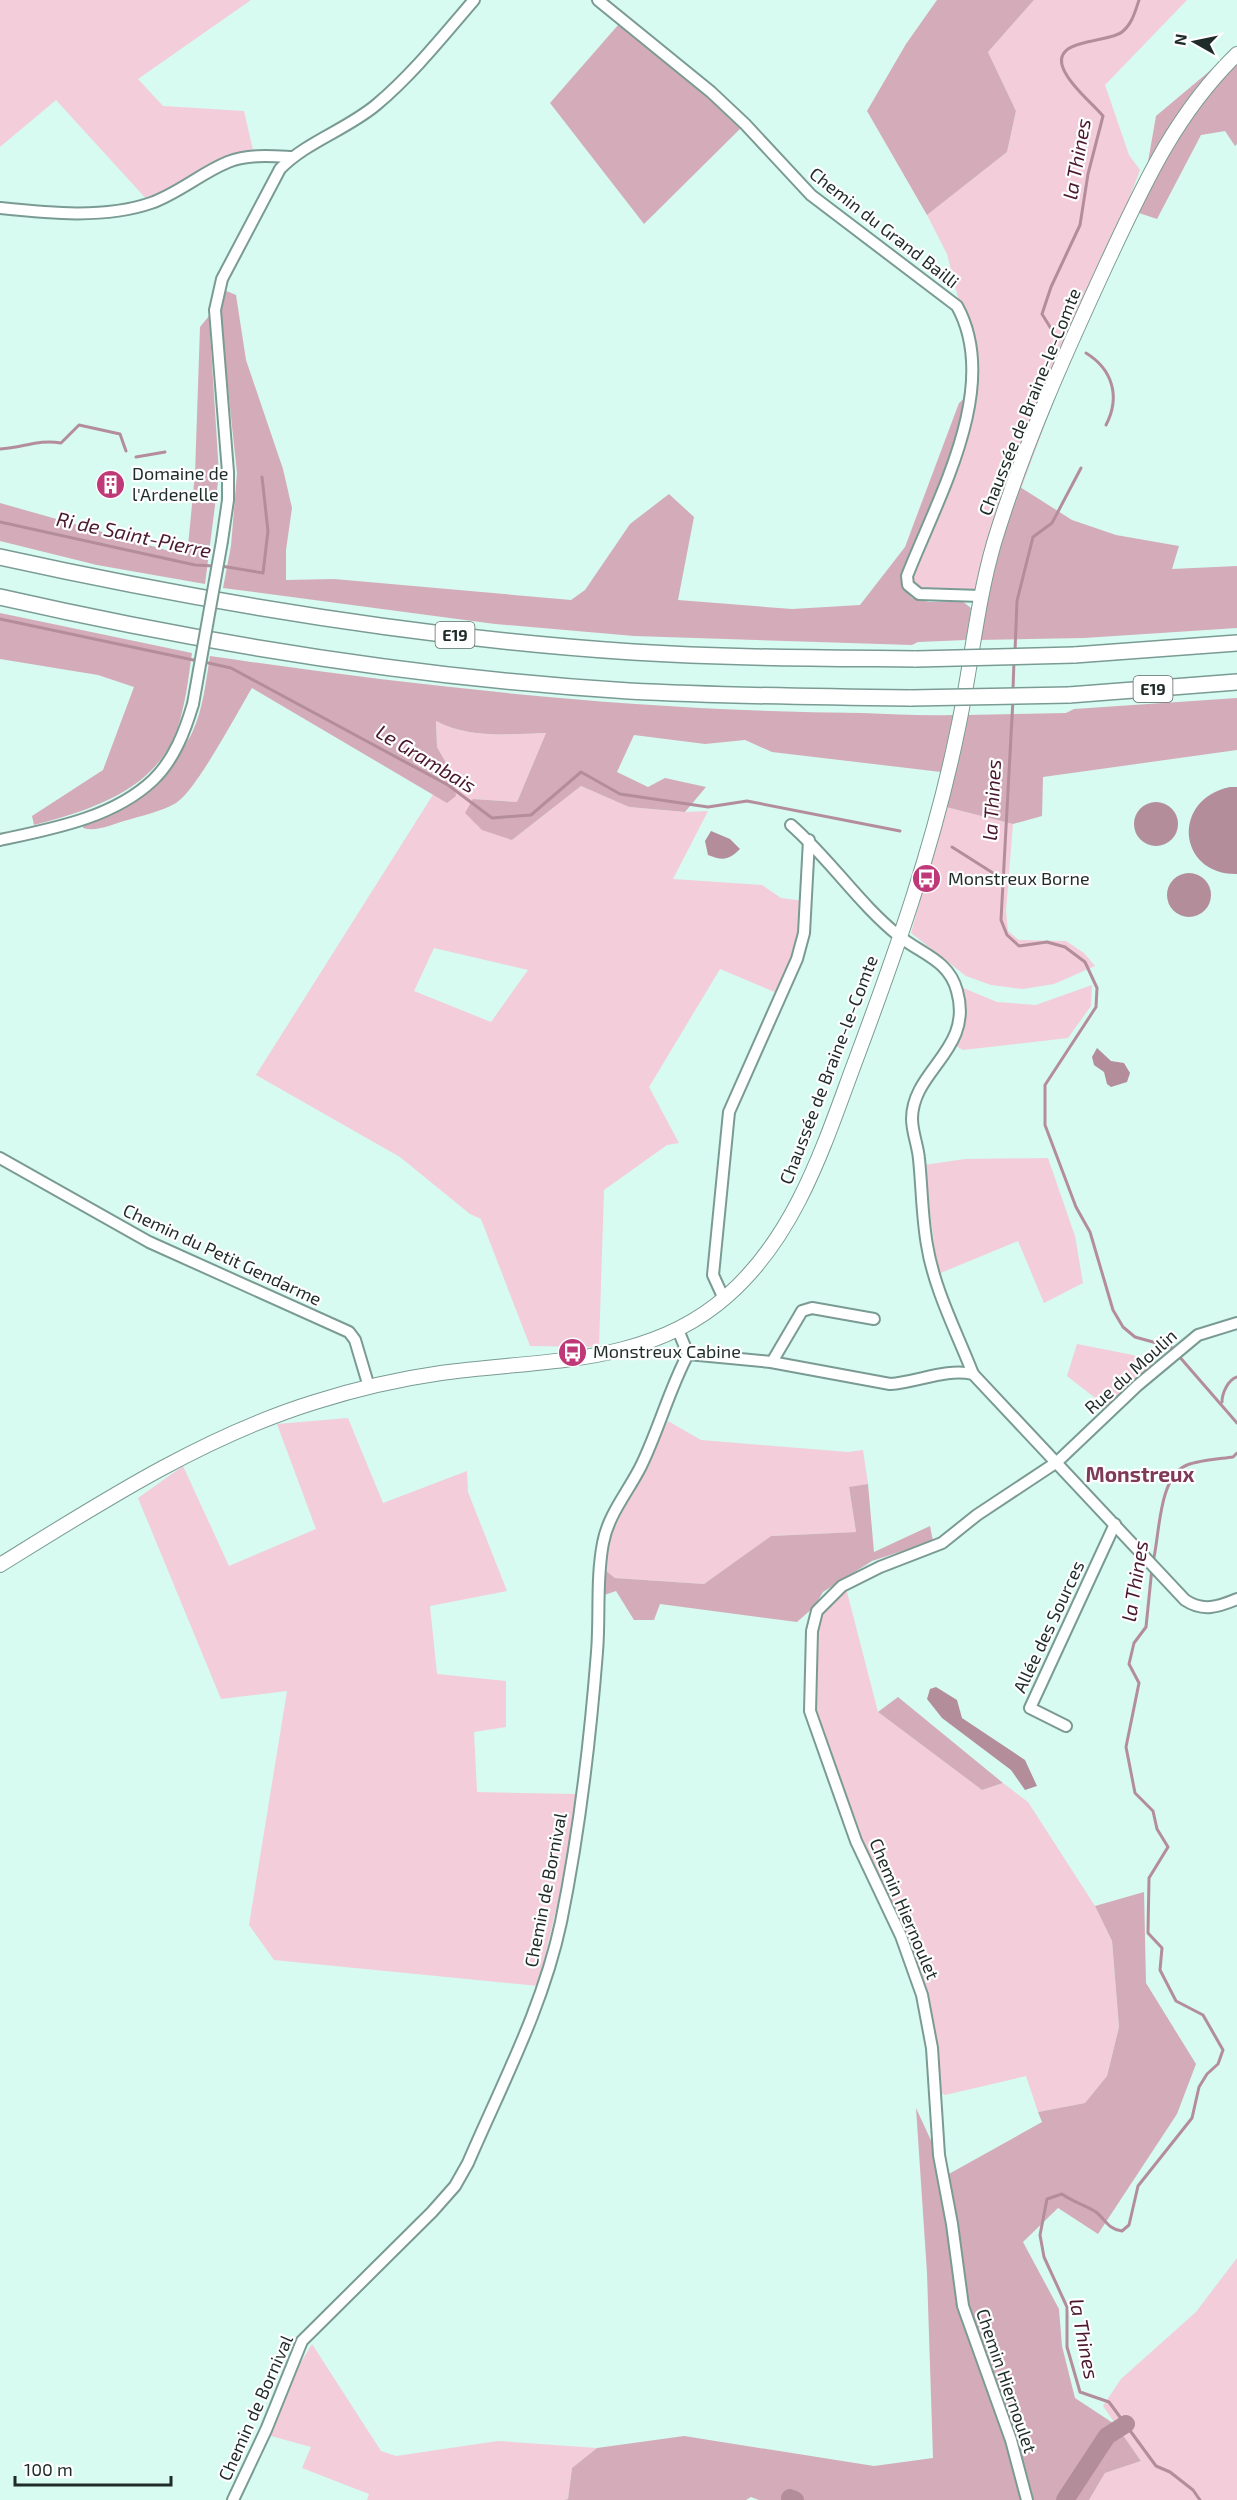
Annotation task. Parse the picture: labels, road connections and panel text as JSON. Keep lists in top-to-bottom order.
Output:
{
  "streets": {
    "highway": ["E19"],
    "main road": ["Chaussée de Braine-le-Comte"],
    "street": [
      "Chemin du Grand Bailli",
      "Chemin du Petit Gendarme",
      "Rue du Moulin",
      "Allée des Sources",
      "Chemin de Bornival",
      "Chemin Hiernoulet"
    ]
  },
  "crossings": [
    ["Chemin du Grand Bailli", "Chaussée de Braine-le-Comte"],
    ["Chaussée de Braine-le-Comte", "Chemin du Petit Gendarme"],
    ["Rue du Moulin", "Chemin Hiernoulet"]
  ],
  "districts": ["Monstreux"],
  "water": ["la Thines", "Ri de Saint-Pierre", "Le Grambais"],
  "places": {
    "building": ["Domaine de l'Ardenelle"],
    "bus stop": ["Monstreux Borne", "Monstreux Cabine"]
  },
  "scale_bar": "100 m",
  "north": "left"
}
